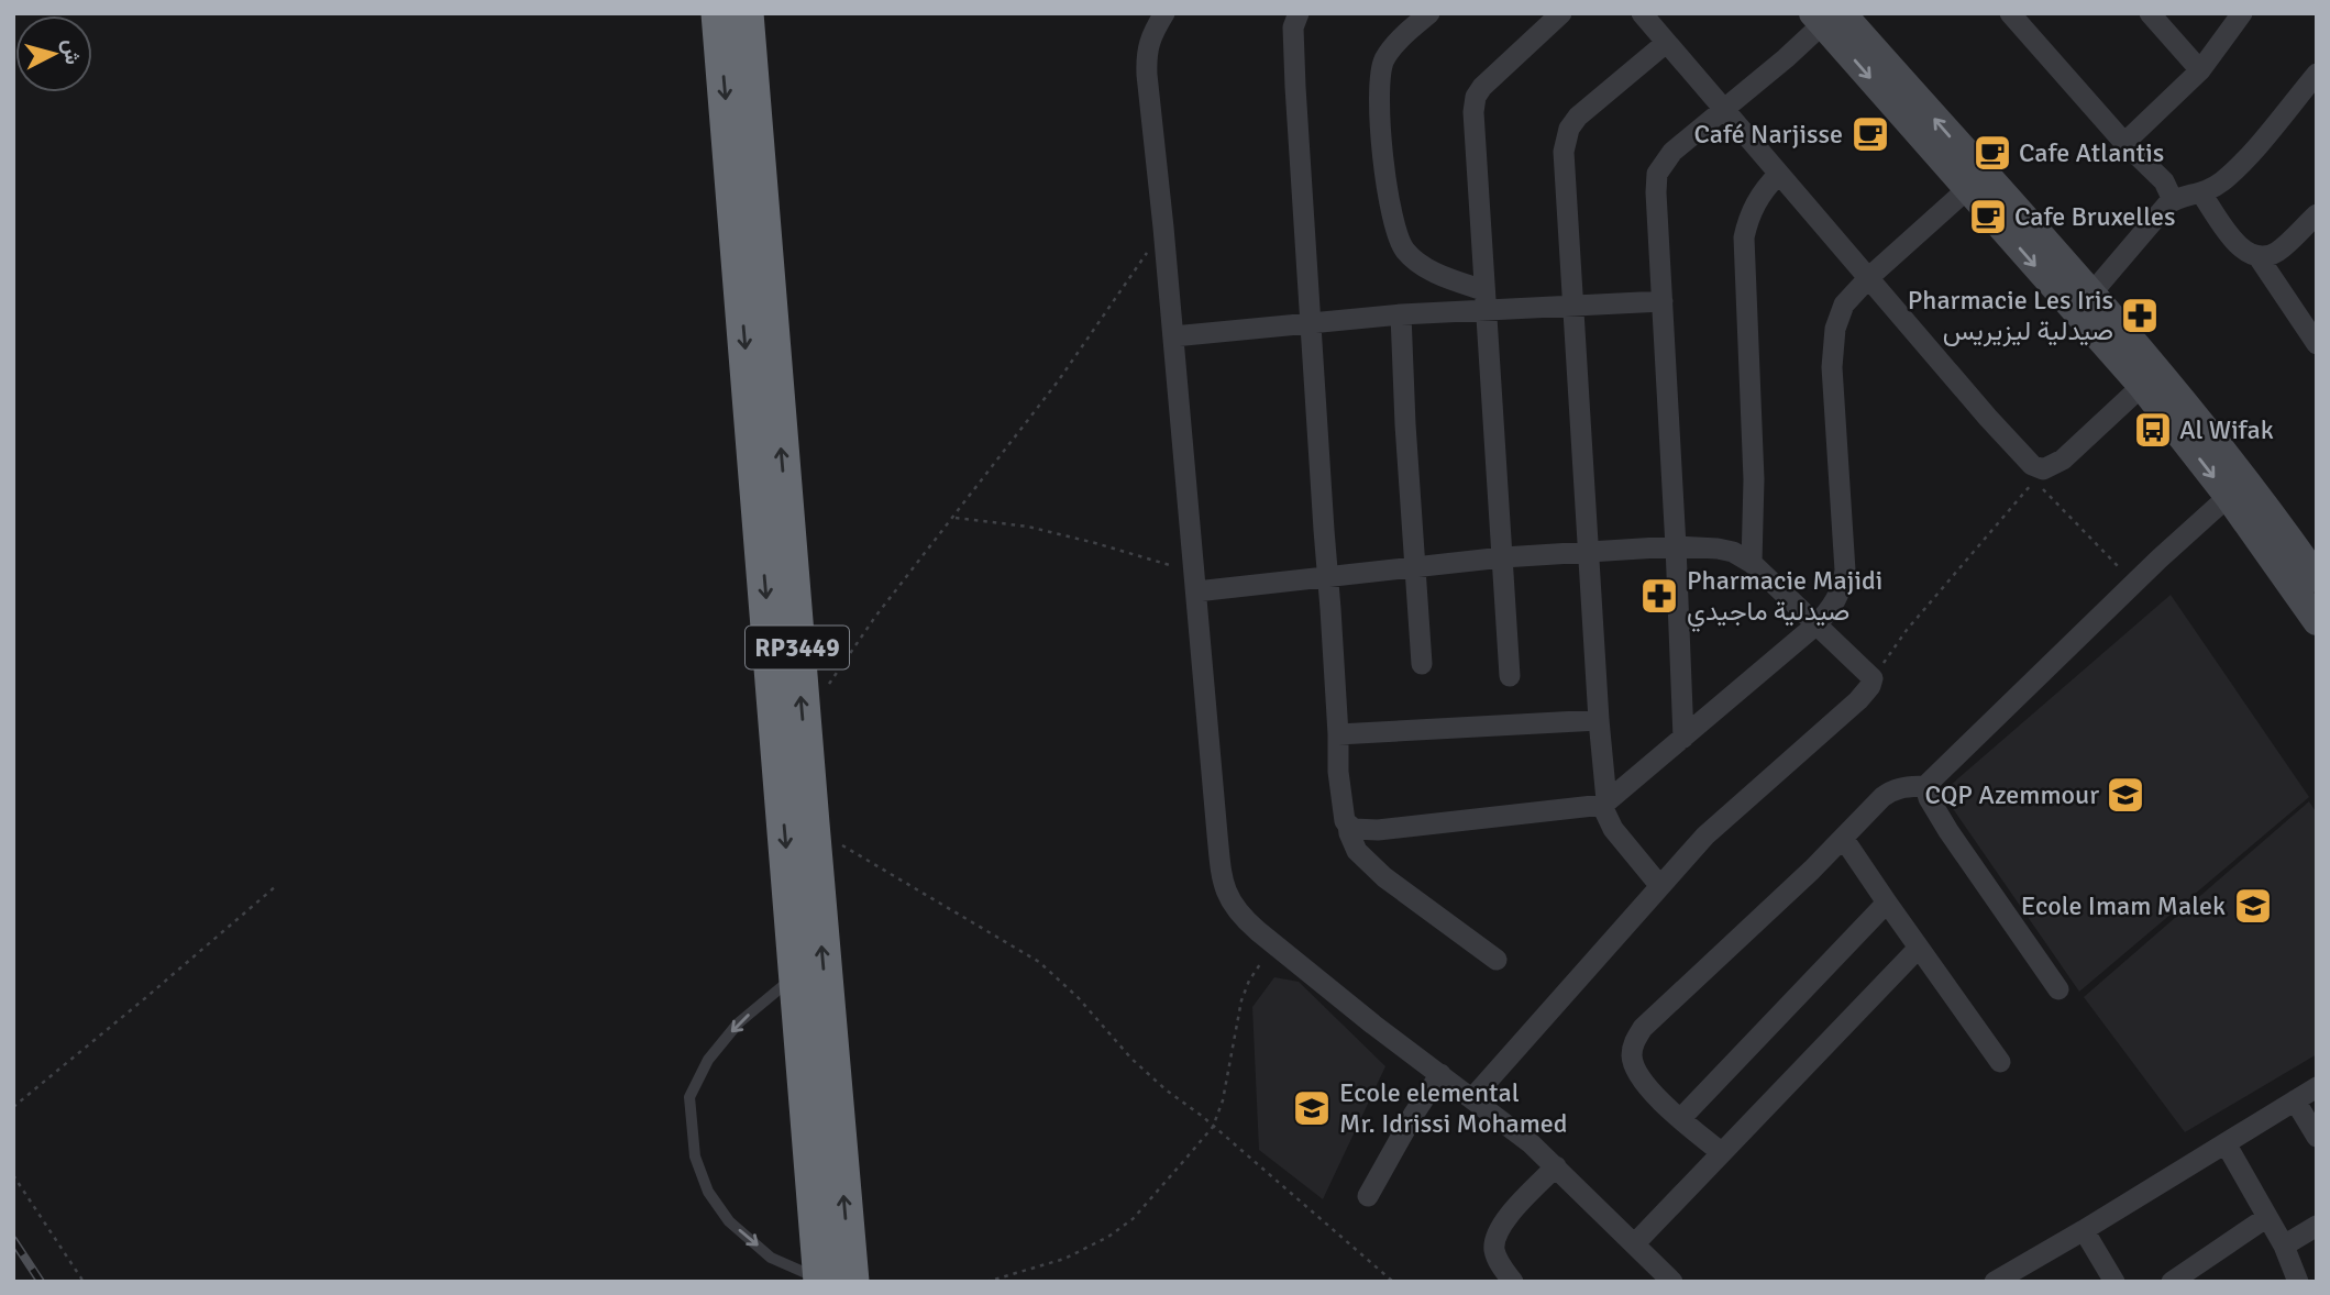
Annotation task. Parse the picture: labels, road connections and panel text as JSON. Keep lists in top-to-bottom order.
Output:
{
  "streets": {
    "highway": ["RP3449"]
  },
  "places": {
    "cafe": ["Café Narjisse", "Cafe Atlantis", "Cafe Bruxelles"],
    "pharmacy": ["Pharmacie Les Iris صيدلية ليزيريس", "Pharmacie Majidi صيدلية ماجيدي"],
    "bus stop": ["Al Wifak"],
    "school or university": ["CQP Azemmour", "Ecole Imam Malek", "Ecole elemental Mr. Idrissi Mohamed"]
  },
  "north": "right"
}
